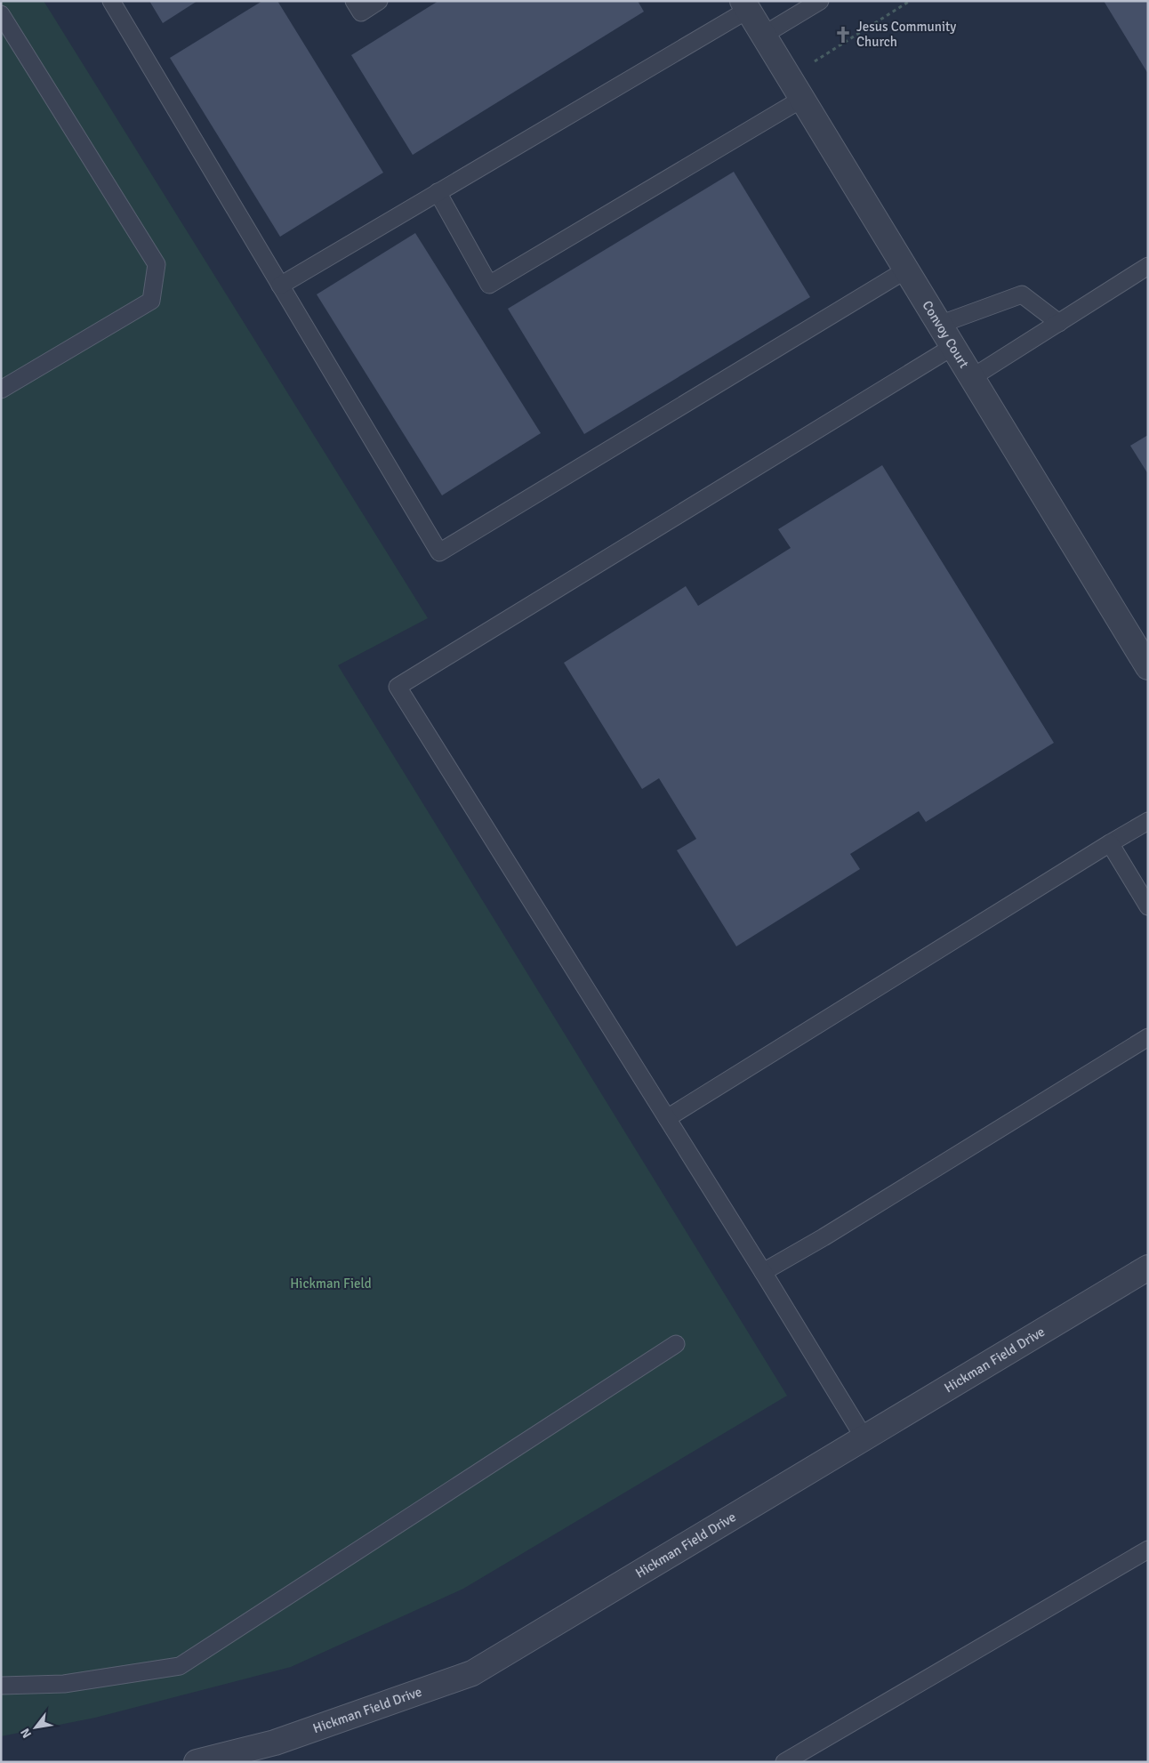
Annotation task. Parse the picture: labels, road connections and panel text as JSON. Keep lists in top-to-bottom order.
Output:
{
  "streets": {
    "street": ["Convoy Court", "Hickman Field Drive"]
  },
  "parks": ["Hickman Field"],
  "places": {
    "church": ["Jesus Community Church"]
  },
  "north": "bottom left"
}
